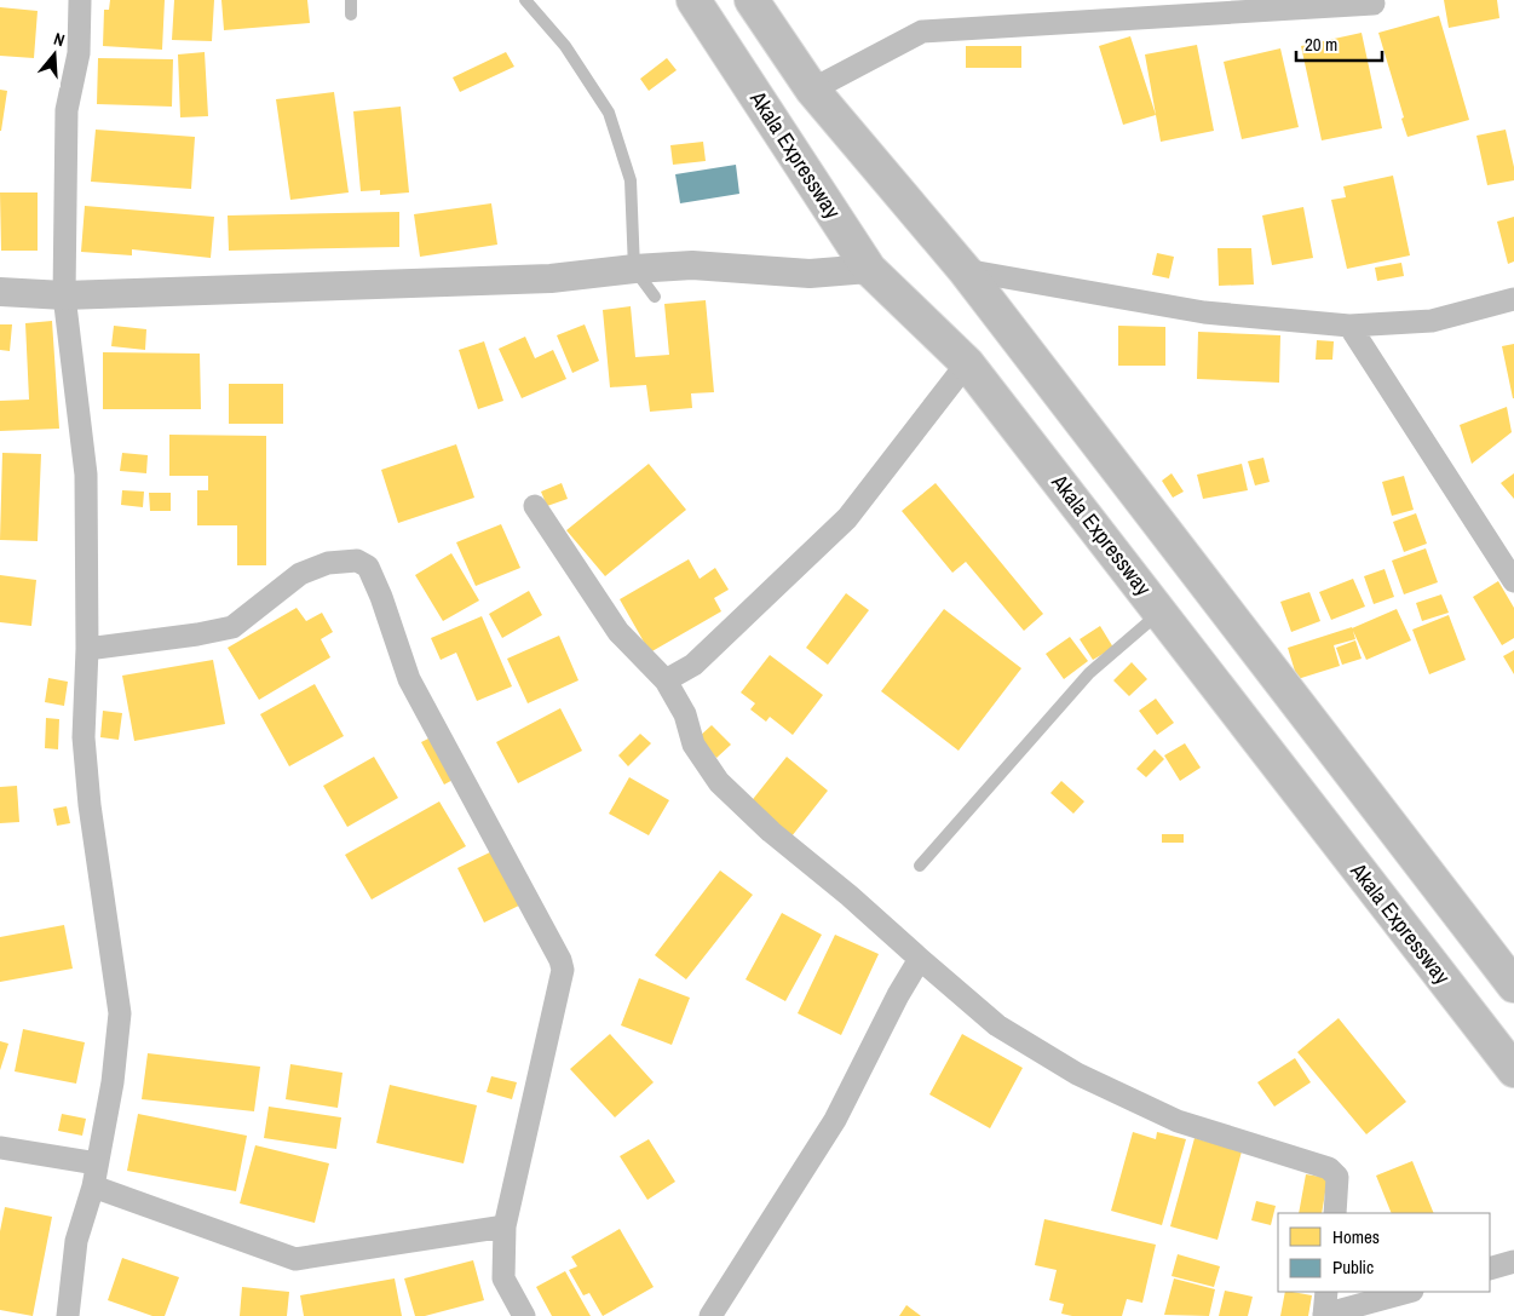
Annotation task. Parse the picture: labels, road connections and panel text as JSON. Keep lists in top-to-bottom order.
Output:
{
  "streets": {
    "main road": ["Akala Expressway"]
  },
  "legend": ["Homes", "Public"],
  "scale_bar": "20 m",
  "north": "top"
}
